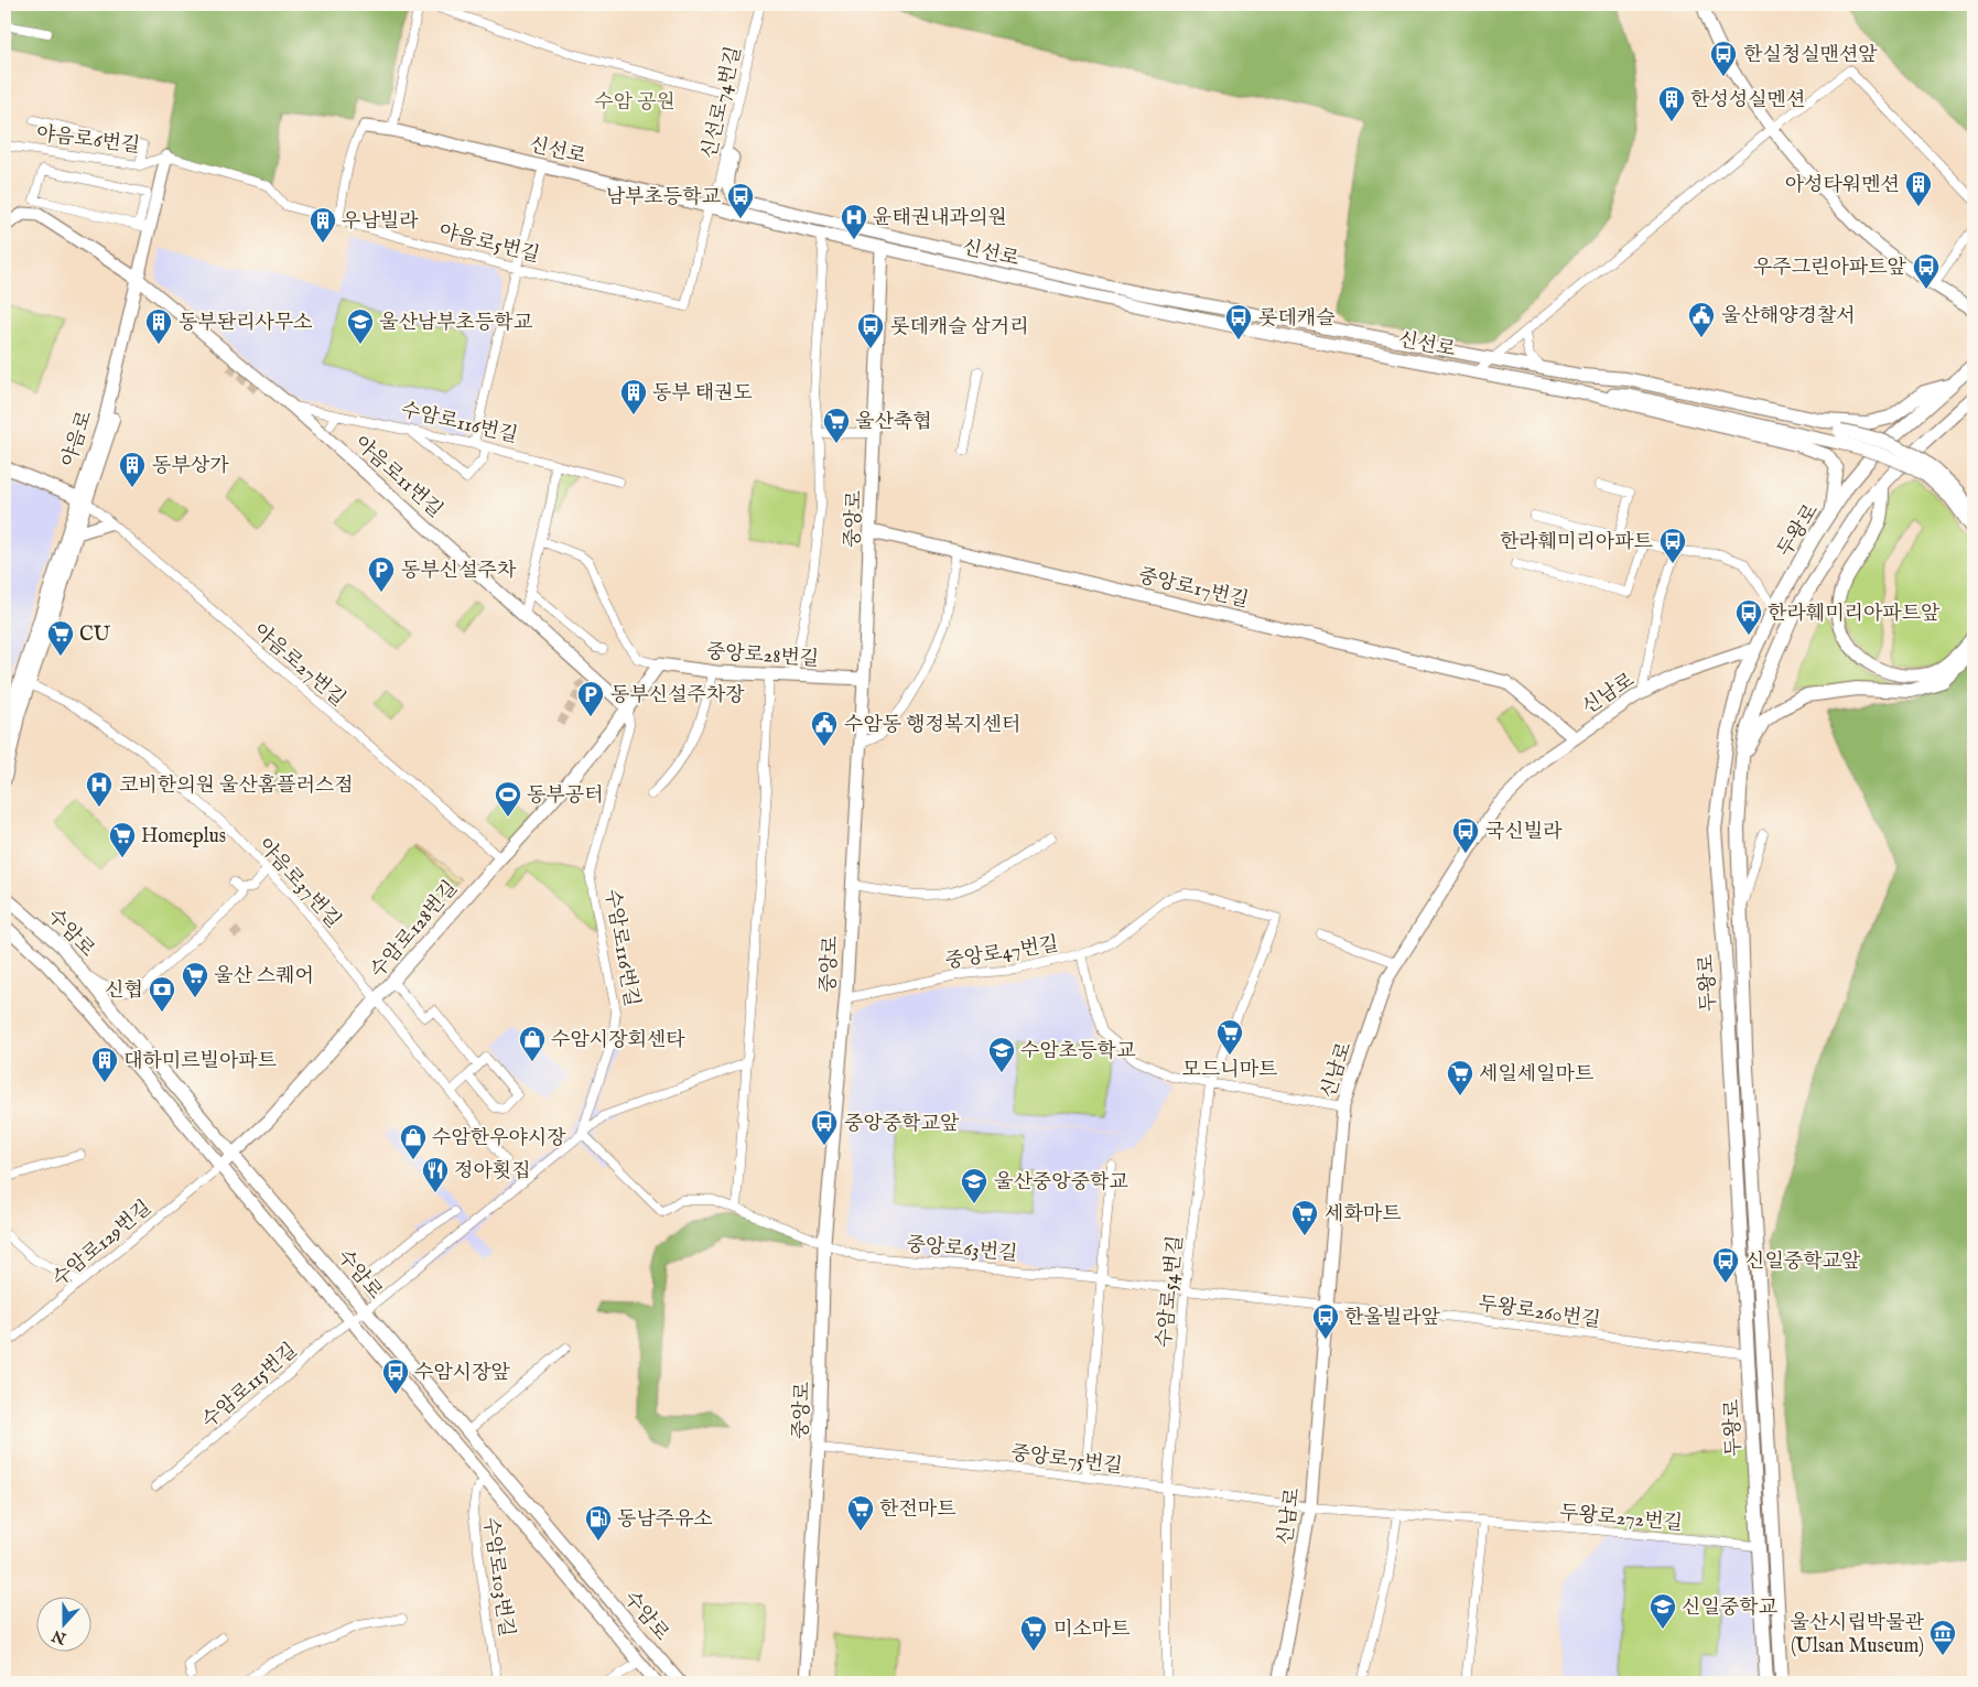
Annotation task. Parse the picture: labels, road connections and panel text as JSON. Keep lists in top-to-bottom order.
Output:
{
  "streets": {
    "main road": ["두왕로"],
    "street": [
      "신선로74번길",
      "야음로6번길",
      "신선로",
      "야음로5번길",
      "수암로116번길",
      "야음로",
      "야음로11번길",
      "중앙로",
      "중앙로17번길",
      "중앙로28번길",
      "야음로27번길",
      "신남로",
      "야음로37번길",
      "수암로128번길",
      "수암로",
      "중앙로47번길",
      "수암로129번길",
      "중앙로63번길",
      "수암로54번길",
      "두왕로260번길",
      "수암로115번길",
      "중앙로75번길",
      "두왕로272번길",
      "수암로103번길"
    ]
  },
  "crossings": [
    ["신선로74번길", "신선로"],
    ["신선로74번길", "야음로5번길"],
    ["야음로6번길", "야음로5번길"],
    ["야음로6번길", "야음로"],
    ["신선로", "야음로5번길"],
    ["신선로", "중앙로"],
    ["야음로5번길", "야음로"],
    ["수암로116번길", "야음로11번길"],
    ["수암로116번길", "수암로128번길"],
    ["수암로116번길", "중앙로63번길"],
    ["야음로", "야음로11번길"],
    ["야음로", "야음로27번길"],
    ["야음로", "야음로37번길"],
    ["야음로11번길", "수암로128번길"],
    ["중앙로", "중앙로17번길"],
    ["중앙로", "중앙로28번길"],
    ["중앙로", "중앙로47번길"],
    ["중앙로", "중앙로63번길"],
    ["중앙로", "중앙로75번길"],
    ["두왕로", "신남로"],
    ["두왕로", "두왕로260번길"],
    ["두왕로", "두왕로272번길"],
    ["중앙로17번길", "신남로"],
    ["야음로27번길", "수암로128번길"],
    ["신남로", "중앙로63번길"],
    ["신남로", "두왕로260번길"],
    ["신남로", "중앙로75번길"],
    ["신남로", "두왕로272번길"],
    ["야음로37번길", "수암로128번길"],
    ["수암로128번길", "수암로"],
    ["수암로128번길", "수암로129번길"],
    ["수암로", "수암로129번길"],
    ["수암로", "수암로115번길"],
    ["수암로", "수암로103번길"],
    ["중앙로47번길", "수암로54번길"],
    ["중앙로63번길", "수암로54번길"],
    ["중앙로63번길", "두왕로260번길"],
    ["수암로54번길", "중앙로75번길"],
    ["중앙로75번길", "두왕로272번길"]
  ],
  "parks": ["수암 공원"],
  "places": {
    "bus stop": [
      "한실청실맨션앞",
      "남부초등학교",
      "우주그린아파트앞",
      "롯데캐슬",
      "롯데캐슬 삼거리",
      "한라훼미리아파트",
      "한라훼미리아파트앞",
      "국신빌라",
      "중앙중학교앞",
      "신일중학교앞",
      "한울빌라앞",
      "수암시장앞"
    ],
    "building": [
      "한성성실멘션",
      "아성타워멘션",
      "우남빌라",
      "동부돤리사무소",
      "동부 태권도",
      "동부상가",
      "대하미르빌아파트"
    ],
    "hospital": ["윤태권내과의원", "코비한의원 울산홈플러스점"],
    "public building": ["울산해양경찰서", "수암동 행정복지센터"],
    "school or university": [
      "울산남부초등학교",
      "수암초등학교",
      "울산중앙중학교",
      "신일중학교"
    ],
    "supermarket": [
      "울산축협",
      "CU",
      "Homeplus",
      "울산 스퀘어",
      "모드니마트",
      "세일세일마트",
      "세화마트",
      "한전마트",
      "미소마트"
    ],
    "parking": ["동부신설주차", "동부신설주차장"],
    "sports": ["동부공터"],
    "bank": ["신협"],
    "shop": ["수암시장회센타", "수암한우야시장"],
    "restaurant": ["정아횟집"],
    "fuel station": ["동남주유소"],
    "museum": ["울산시립박물관 (Ulsan Museum)"]
  },
  "north": "bottom"
}
